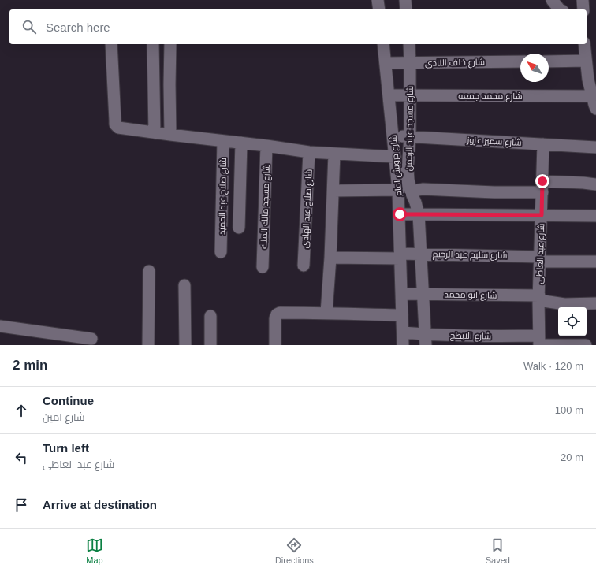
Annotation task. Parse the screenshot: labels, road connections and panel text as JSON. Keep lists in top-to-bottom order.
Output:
{
  "streets": {
    "street": [
      "شارع خلف النادى",
      "شارع محمد جمعه",
      "شارع مسجد عباد الرحمن",
      "شارع سمير عزوز",
      "شارع درويش امام",
      "شارع صلاح عبد الحميد",
      "شارع مسجد مالك الملك",
      "شارع صلاح عبد الهادى",
      "شارع عبد العاطى",
      "شارع سليم عبد الرحيم",
      "شارع ابو محمد",
      "شارع الابطح"
    ]
  },
  "crossings": [
    ["شارع خلف النادى", "شارع مسجد عباد الرحمن"],
    ["شارع خلف النادى", "شارع درويش امام"],
    ["شارع محمد جمعه", "شارع مسجد عباد الرحمن"],
    ["شارع محمد جمعه", "شارع درويش امام"],
    ["شارع مسجد عباد الرحمن", "شارع سمير عزوز"],
    ["شارع مسجد عباد الرحمن", "شارع سليم عبد الرحيم"],
    ["شارع مسجد عباد الرحمن", "شارع ابو محمد"],
    ["شارع مسجد عباد الرحمن", "شارع الابطح"],
    ["شارع سمير عزوز", "شارع درويش امام"],
    ["شارع سمير عزوز", "شارع عبد العاطى"],
    ["شارع درويش امام", "شارع سليم عبد الرحيم"],
    ["شارع درويش امام", "شارع ابو محمد"],
    ["شارع درويش امام", "شارع الابطح"],
    ["شارع عبد العاطى", "شارع سليم عبد الرحيم"],
    ["شارع عبد العاطى", "شارع ابو محمد"],
    ["شارع عبد العاطى", "شارع الابطح"]
  ],
  "north": "top left",
  "page": {
    "search": "Search here",
    "heading": ["2 min", "Walk · 120 m"],
    "list": [
      ["Continue", "شارع امين", "100 m"],
      ["Turn left", "شارع عبد العاطى", "20 m"],
      "Arrive at destination"
    ],
    "nav": ["Map", "Directions", "Saved"]
  }
}
